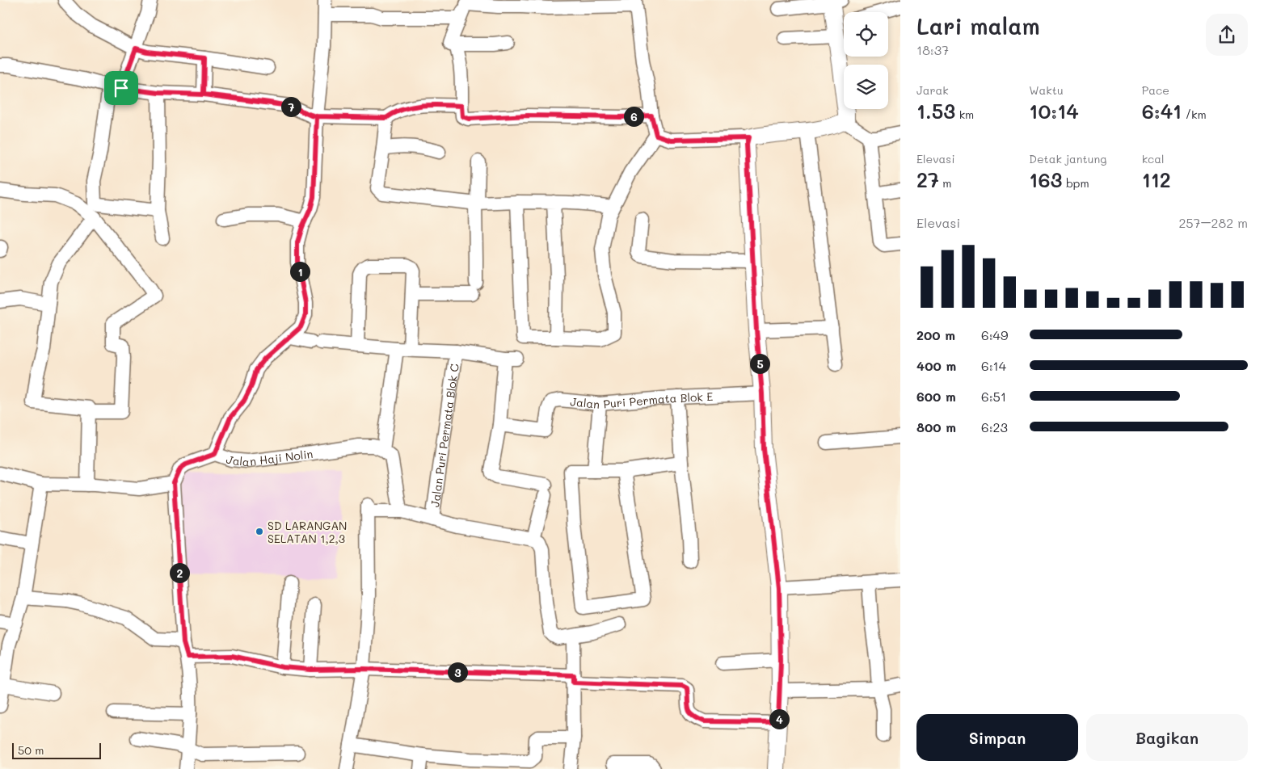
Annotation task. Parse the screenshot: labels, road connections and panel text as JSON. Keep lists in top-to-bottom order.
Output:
{
  "streets": {
    "street": ["Jalan Puri Permata Blok E", "Jalan Puri Permata Blok C", "Jalan Haji Nolin"]
  },
  "places": ["SD LARANGAN SELATAN 1,2,3"],
  "scale_bar": "50 m",
  "page": {
    "heading": ["Lari malam", "18:37"],
    "stats": [
      ["Jarak", "1.53 km"],
      ["Waktu", "10:14"],
      ["Pace", "6:41 /km"],
      ["Elevasi", "27 m"],
      ["Detak jantung", "163 bpm"],
      ["kcal", "112"]
    ],
    "pins": [
      "7",
      "6",
      "1",
      "5",
      "2",
      "3",
      "4"
    ],
    "chart": ["Elevasi", "257–282 m"],
    "list": [
      {
        "name": "200 m",
        "note": "6:49"
      },
      {
        "name": "400 m",
        "note": "6:14"
      },
      {
        "name": "600 m",
        "note": "6:51"
      },
      {
        "name": "800 m",
        "note": "6:23"
      }
    ],
    "buttons": ["Simpan", "Bagikan"],
    "scale": "50 m"
  }
}
